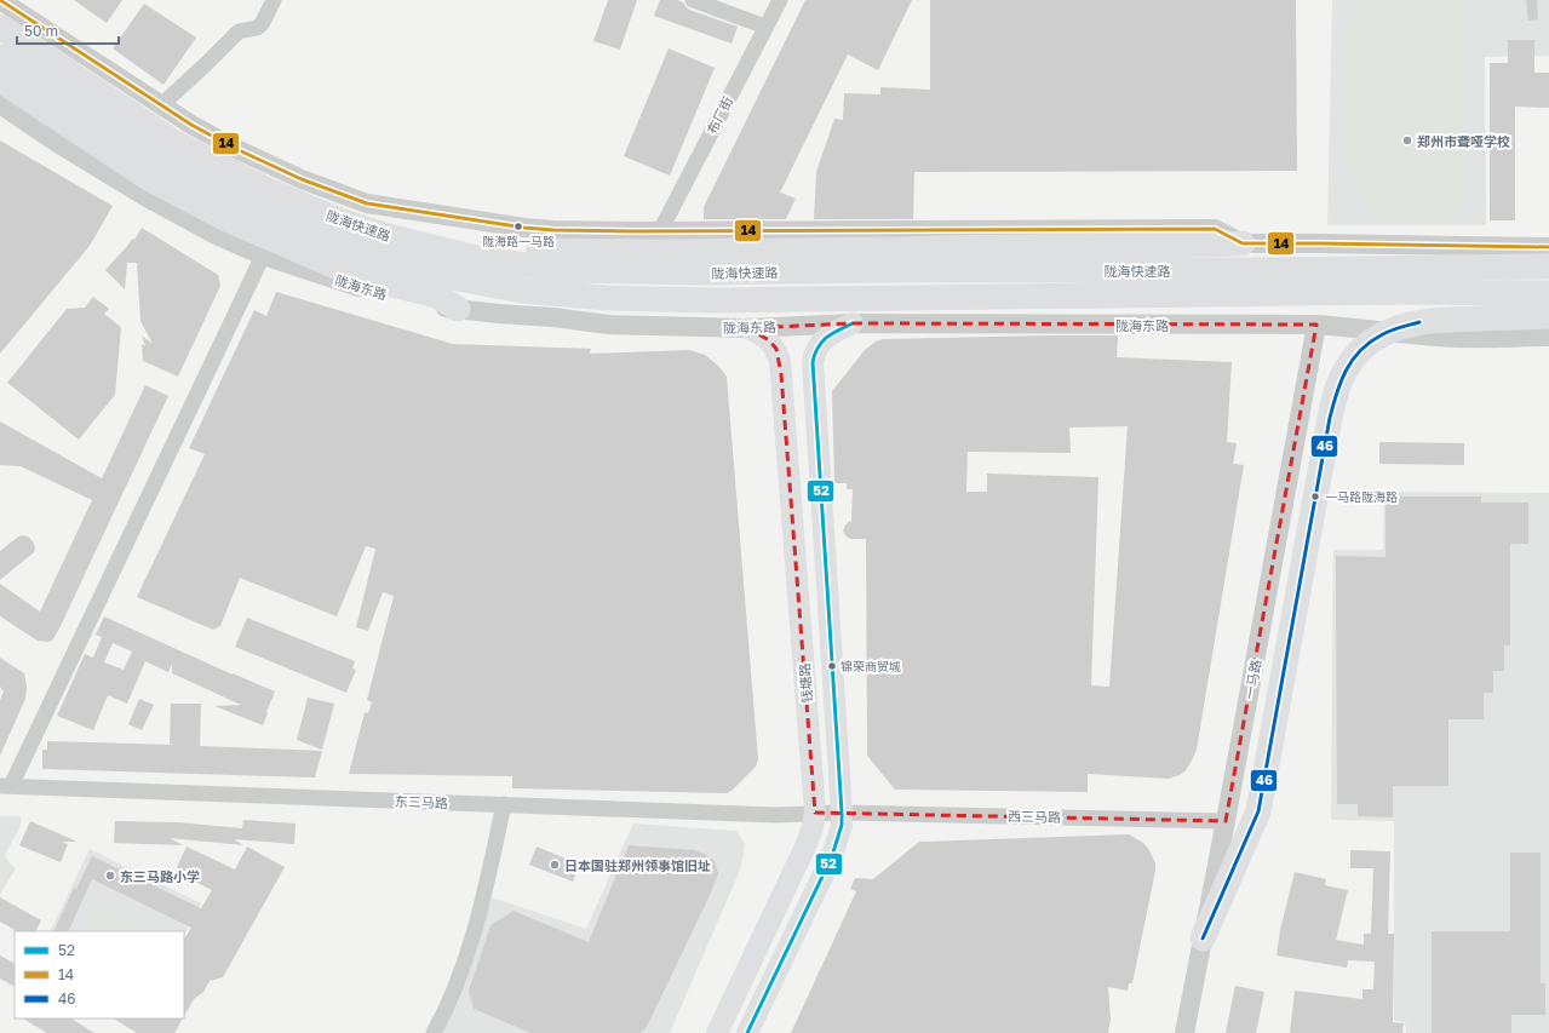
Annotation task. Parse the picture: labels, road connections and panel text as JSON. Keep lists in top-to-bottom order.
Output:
{
  "streets": {
    "highway": ["陇海快速路"],
    "main road": ["钱塘路"],
    "street": [
      "布厂街",
      "陇海东路",
      "一马路",
      "东三马路",
      "西三马路"
    ]
  },
  "crossings": [
    ["陇海东路", "一马路"],
    ["陇海东路", "钱塘路"],
    ["一马路", "西三马路"],
    ["钱塘路", "东三马路"],
    ["钱塘路", "西三马路"],
    ["东三马路", "西三马路"]
  ],
  "places": [
    "郑州市聋哑学校",
    "陇海路一马路",
    "一马路陇海路",
    "锦荣商贸城",
    "日本国驻郑州领事馆旧址",
    "东三马路小学"
  ],
  "lines": ["transit line 14", "transit line 46", "transit line 52"],
  "legend": ["52", "14", "46"],
  "scale_bar": "50 m"
}
